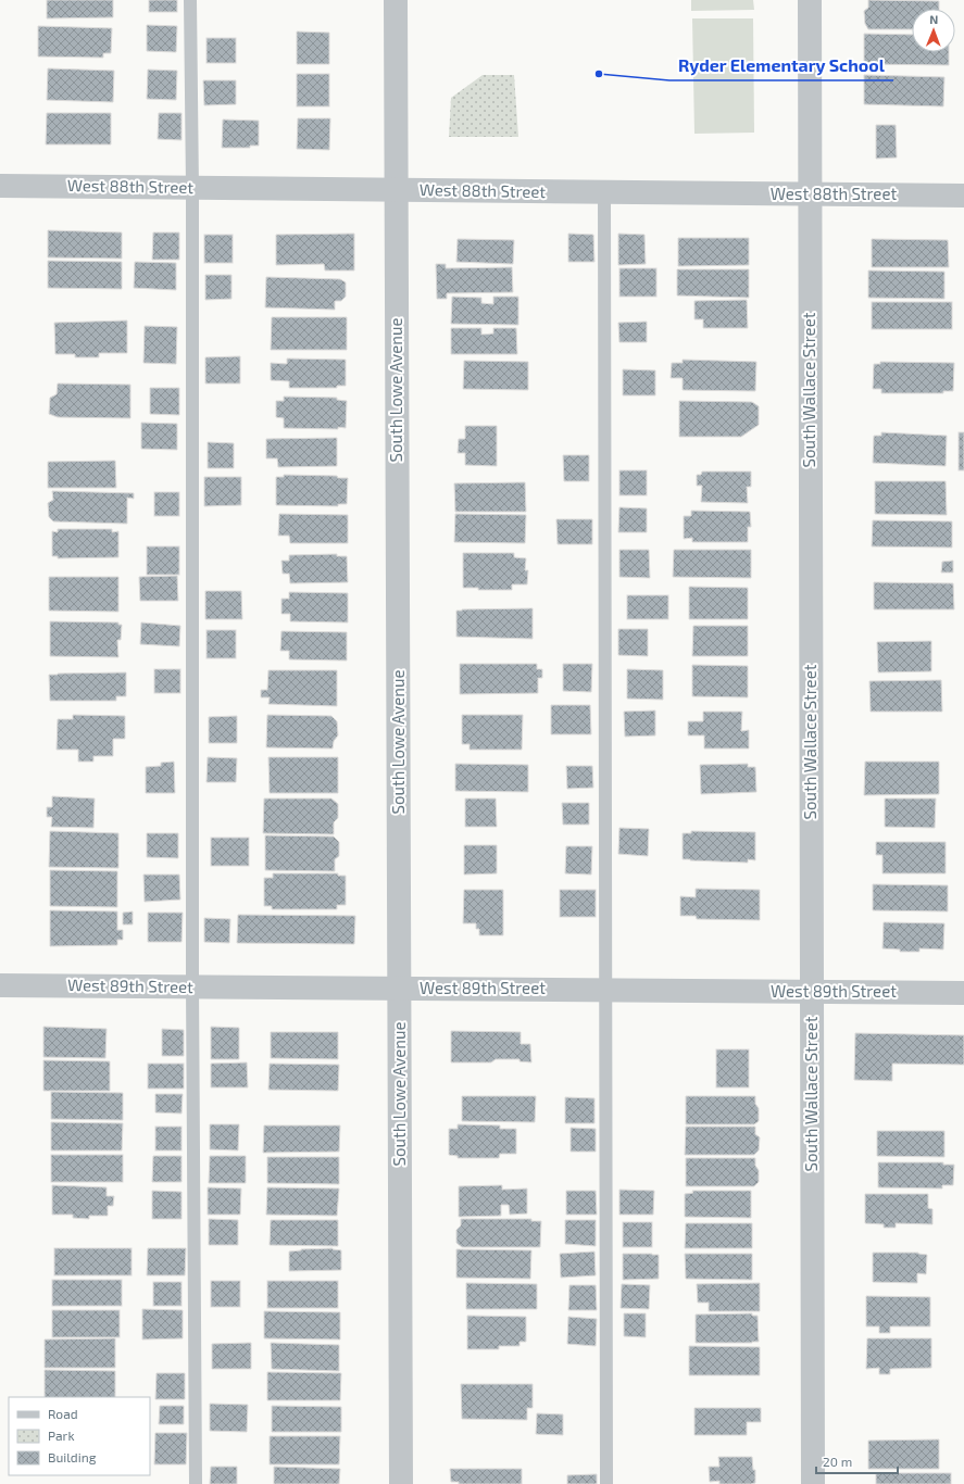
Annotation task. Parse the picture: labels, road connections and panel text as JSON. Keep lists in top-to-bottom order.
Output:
{
  "streets": {
    "street": [
      "West 88th Street",
      "South Lowe Avenue",
      "South Wallace Street",
      "West 89th Street"
    ]
  },
  "crossings": [
    ["West 88th Street", "South Lowe Avenue"],
    ["West 88th Street", "South Wallace Street"],
    ["South Lowe Avenue", "West 89th Street"],
    ["South Wallace Street", "West 89th Street"]
  ],
  "places": ["Ryder Elementary School"],
  "legend": ["Road", "Park", "Building"],
  "scale_bar": "20 m",
  "north": "top"
}
